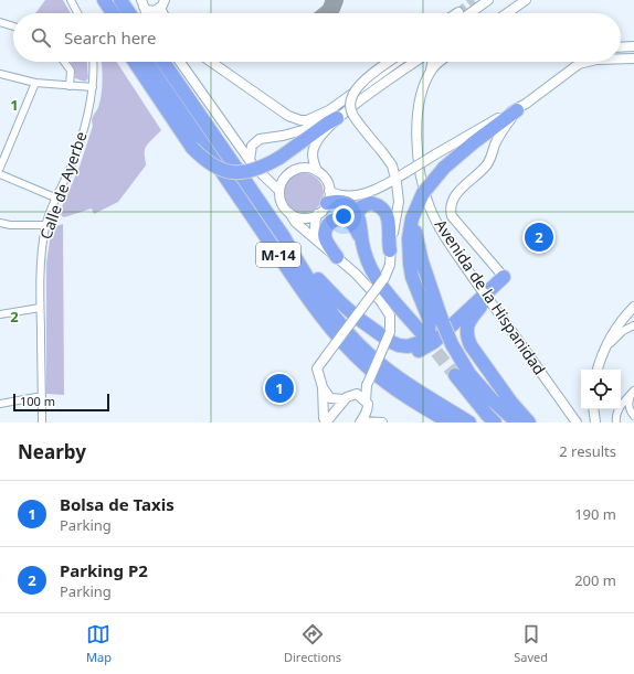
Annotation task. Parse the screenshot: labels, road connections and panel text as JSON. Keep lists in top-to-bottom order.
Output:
{
  "streets": {
    "highway": ["M-14"],
    "street": ["Calle de Ayerbe", "Avenida de la Hispanidad"]
  },
  "scale_bar": "100 m",
  "page": {
    "search": "Search here",
    "pins": ["2", "1"],
    "scale": "100 m",
    "heading": ["Nearby", "2 results"],
    "list": [
      {
        "mark": "1",
        "name": "Bolsa de Taxis",
        "note": "Parking",
        "value": "190 m"
      },
      {
        "mark": "2",
        "name": "Parking P2",
        "note": "Parking",
        "value": "200 m"
      }
    ],
    "nav": ["Map", "Directions", "Saved"]
  },
  "grid": {
    "rows": ["1", "2"]
  }
}
